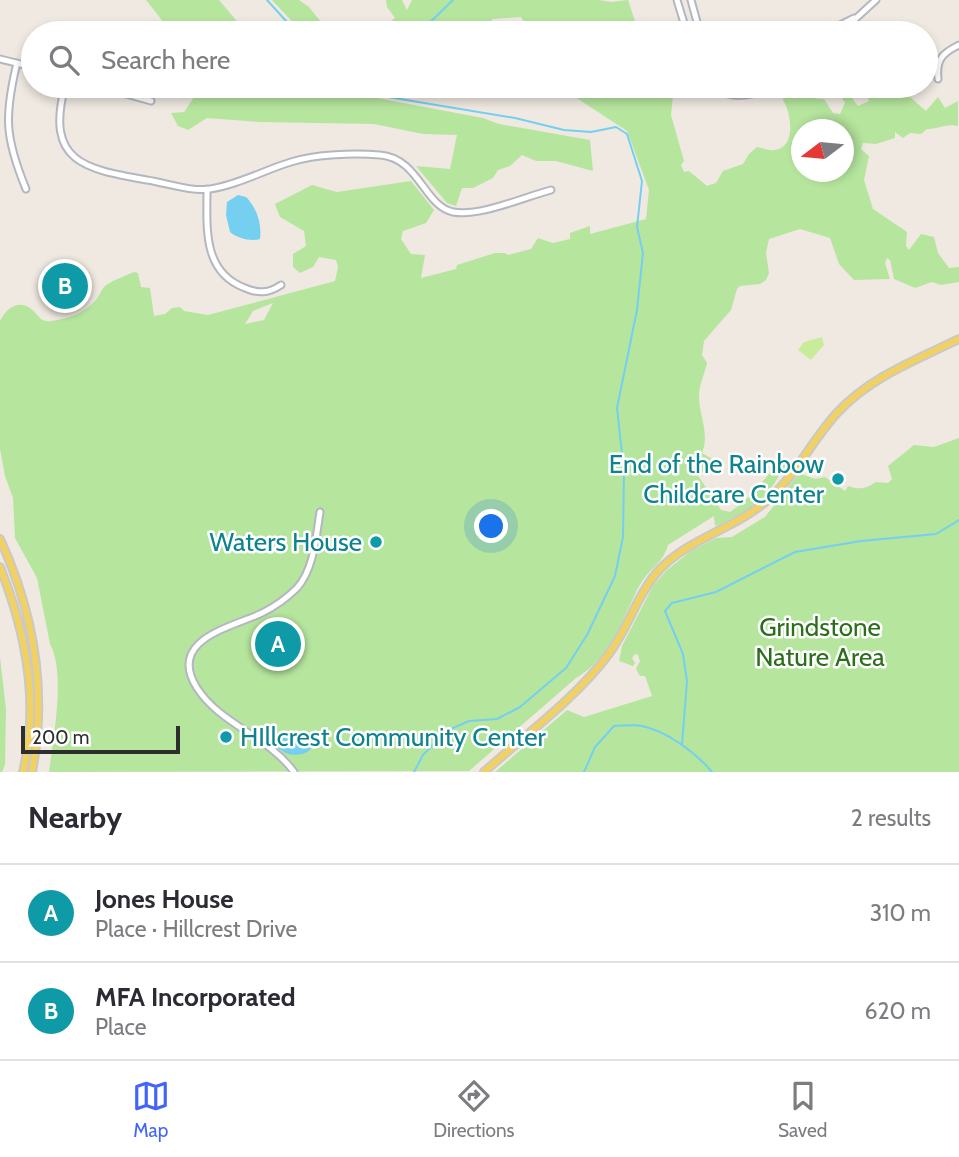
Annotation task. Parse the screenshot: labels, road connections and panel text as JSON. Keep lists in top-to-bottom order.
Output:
{
  "parks": ["Grindstone Nature Area"],
  "places": ["End of the Rainbow Childcare Center", "Waters House", "HIllcrest Community Center"],
  "scale_bar": "200 m",
  "north": "left",
  "page": {
    "search": "Search here",
    "pins": ["B", "A"],
    "scale": "200 m",
    "heading": ["Nearby", "2 results"],
    "list": [
      {
        "mark": "A",
        "name": "Jones House",
        "note": "Place · Hillcrest Drive",
        "value": "310 m"
      },
      {
        "mark": "B",
        "name": "MFA Incorporated",
        "note": "Place",
        "value": "620 m"
      }
    ],
    "nav": ["Map", "Directions", "Saved"]
  }
}
